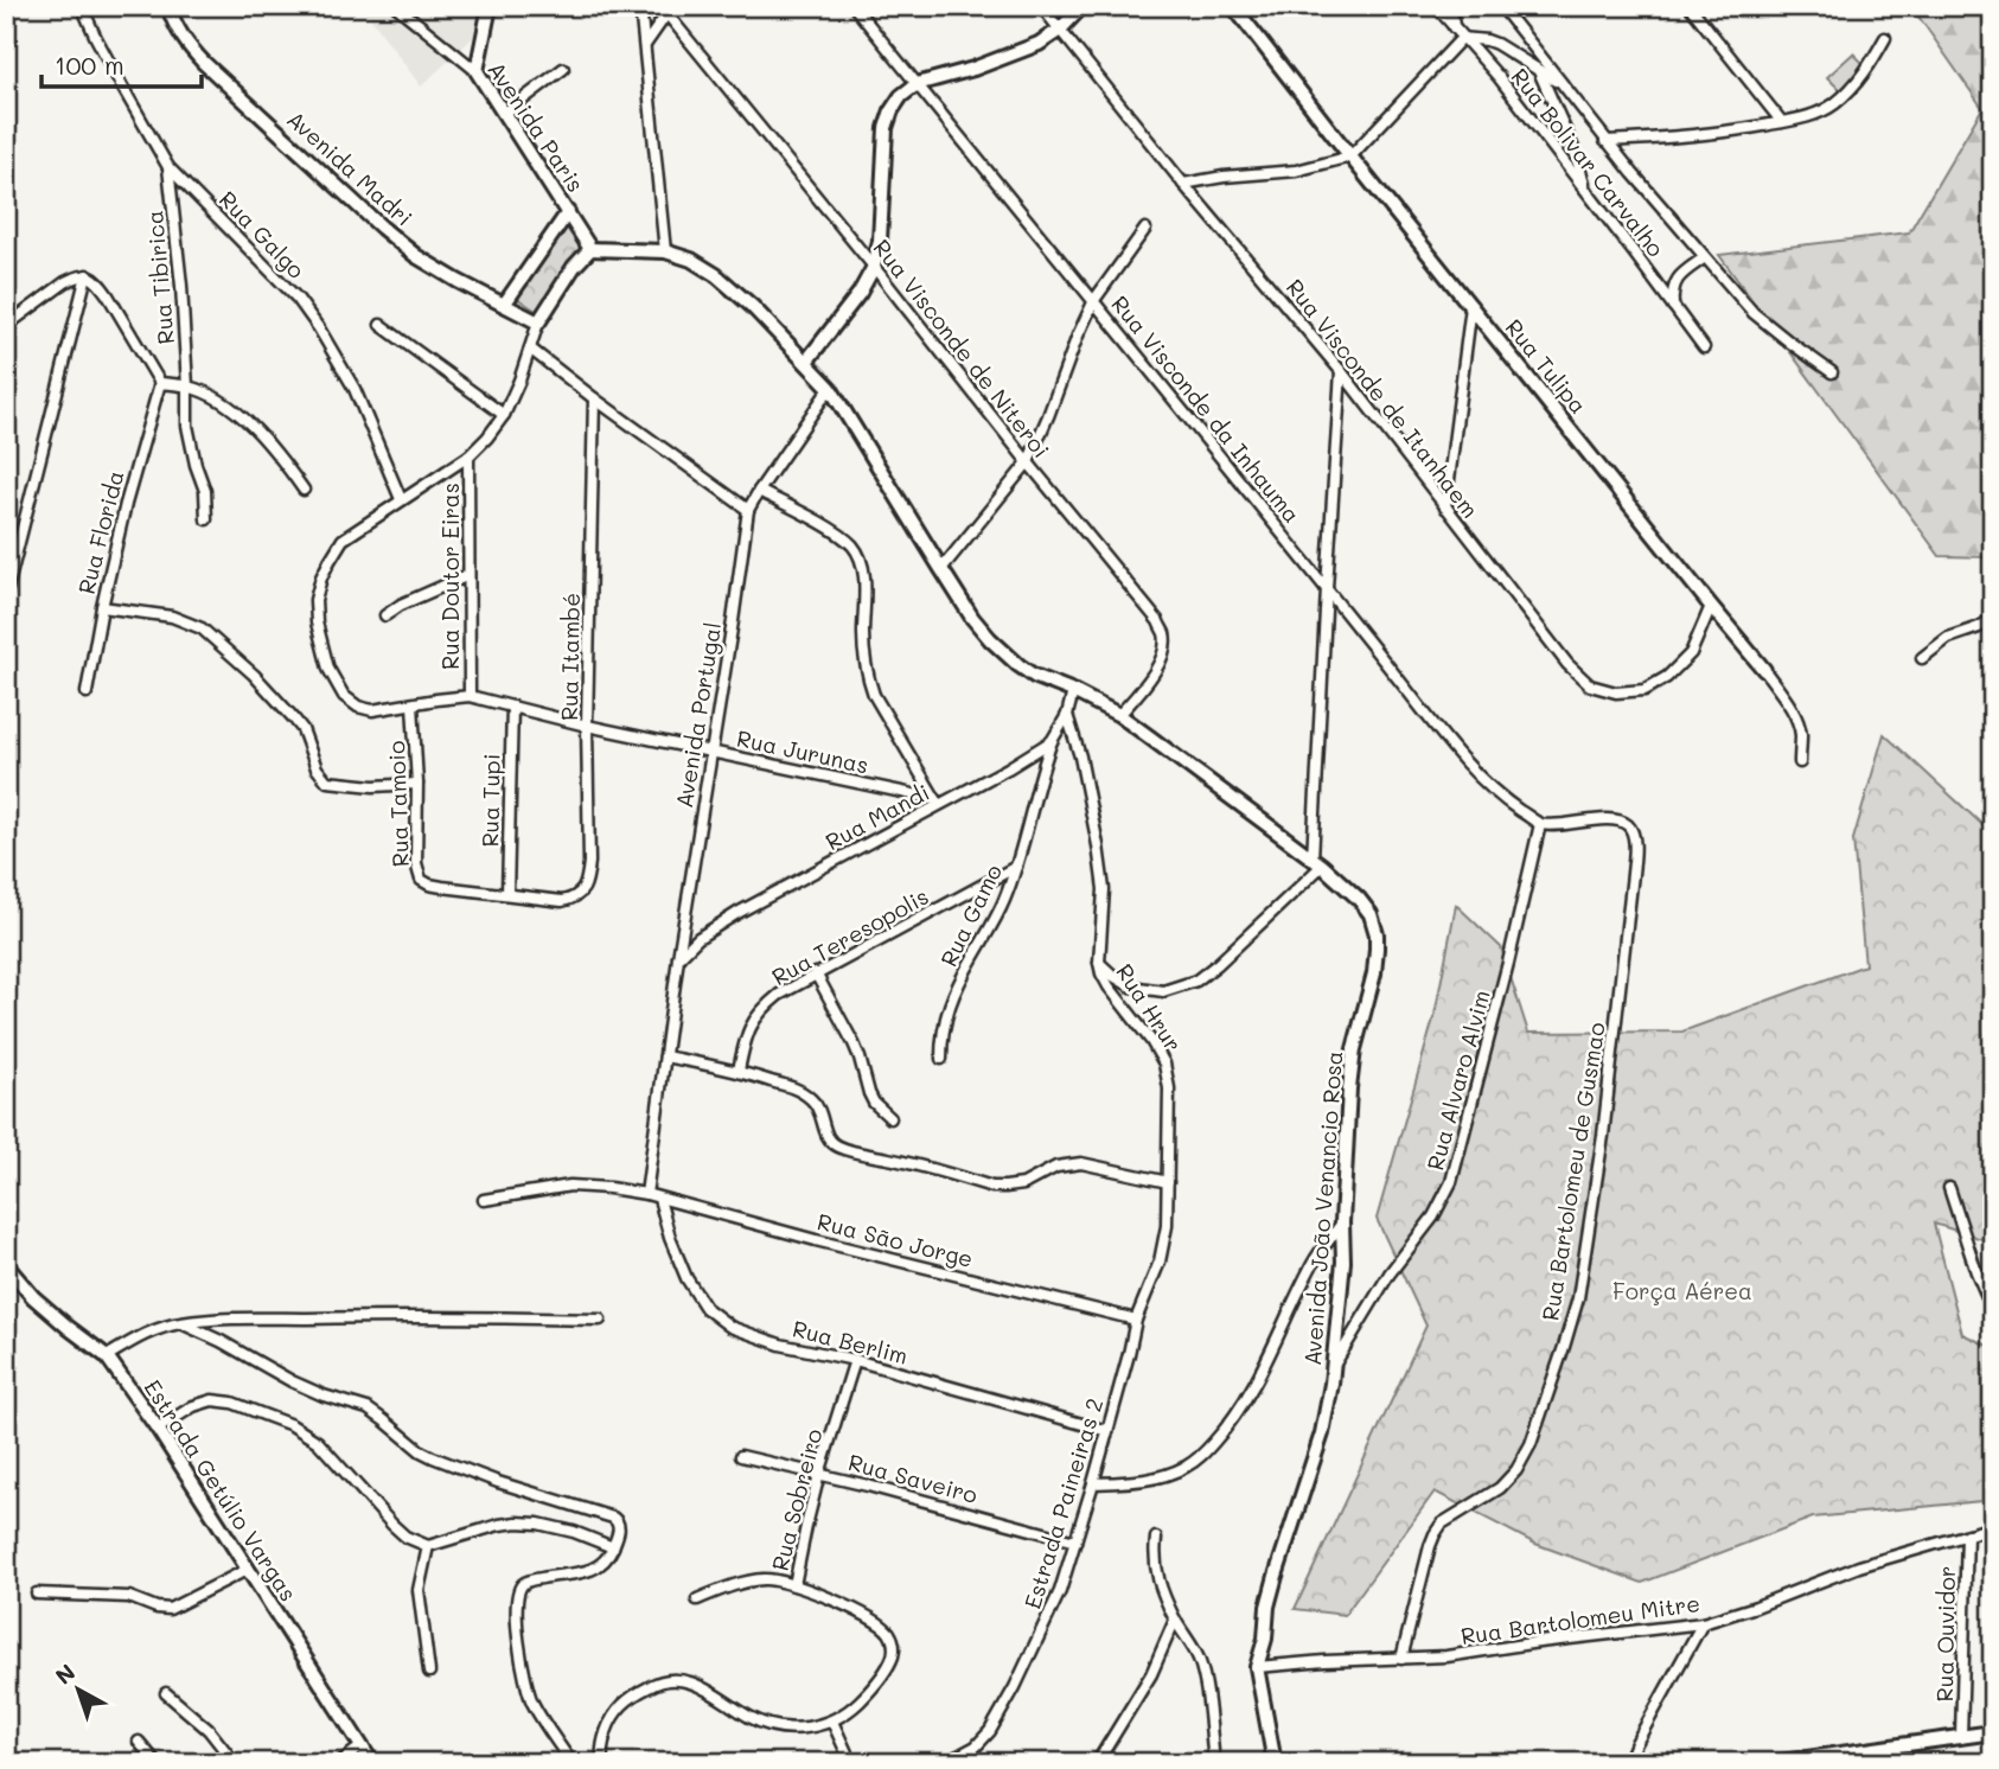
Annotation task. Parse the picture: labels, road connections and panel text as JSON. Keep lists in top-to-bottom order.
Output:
{
  "streets": {
    "main road": [
      "Avenida Paris",
      "Avenida Madri",
      "Rua Tulipa",
      "Avenida João Venancio Rosa",
      "Estrada Getúlio Vargas"
    ],
    "street": [
      "Rua Bolivar Carvalho",
      "Rua Galgo",
      "Rua Tibirica",
      "Rua Visconde de Niteroi",
      "Rua Visconde de Itanhaem",
      "Rua Visconde da Inhauma",
      "Rua Florida",
      "Rua Doutor Eiras",
      "Rua Itambé",
      "Avenida Portugal",
      "Rua Jurunas",
      "Rua Tupi",
      "Rua Tamoio",
      "Rua Mandi",
      "Rua Gamo",
      "Rua Teresopolis",
      "Rua Hrur",
      "Rua Alvaro Alvim",
      "Rua Bartolomeu de Gusmao",
      "Rua São Jorge",
      "Rua Berlim",
      "Rua Saveiro",
      "Rua Sobreiro",
      "Estrada Paineiras 2",
      "Rua Bartolomeu Mitre",
      "Rua Ouvidor"
    ]
  },
  "crossings": [
    ["Avenida Paris", "Avenida João Venancio Rosa"],
    ["Rua Galgo", "Rua Tibirica"],
    ["Rua Visconde de Niteroi", "Avenida João Venancio Rosa"],
    ["Rua Tulipa", "Rua Visconde de Itanhaem"],
    ["Rua Visconde da Inhauma", "Rua Alvaro Alvim"],
    ["Rua Visconde da Inhauma", "Rua Bartolomeu de Gusmao"],
    ["Rua Doutor Eiras", "Rua Jurunas"],
    ["Rua Itambé", "Rua Jurunas"],
    ["Rua Itambé", "Rua Tupi"],
    ["Rua Itambé", "Rua Tamoio"],
    ["Avenida Portugal", "Rua Jurunas"],
    ["Avenida Portugal", "Rua Mandi"],
    ["Avenida Portugal", "Rua São Jorge"],
    ["Rua Jurunas", "Rua Tupi"],
    ["Rua Jurunas", "Rua Mandi"],
    ["Rua Tupi", "Rua Tamoio"],
    ["Rua Mandi", "Rua Gamo"],
    ["Rua Mandi", "Rua Hrur"],
    ["Rua Mandi", "Avenida João Venancio Rosa"],
    ["Rua Gamo", "Rua Teresopolis"],
    ["Rua Hrur", "Rua São Jorge"],
    ["Rua Hrur", "Estrada Paineiras 2"],
    ["Rua Alvaro Alvim", "Rua Bartolomeu de Gusmao"],
    ["Rua Alvaro Alvim", "Avenida João Venancio Rosa"],
    ["Rua Bartolomeu de Gusmao", "Rua Bartolomeu Mitre"],
    ["Avenida João Venancio Rosa", "Rua Bartolomeu Mitre"],
    ["Rua São Jorge", "Rua Berlim"],
    ["Rua São Jorge", "Estrada Paineiras 2"],
    ["Rua Berlim", "Rua Sobreiro"],
    ["Rua Berlim", "Estrada Paineiras 2"],
    ["Rua Saveiro", "Rua Sobreiro"],
    ["Rua Saveiro", "Estrada Paineiras 2"],
    ["Rua Bartolomeu Mitre", "Rua Ouvidor"]
  ],
  "parks": ["Força Aérea"],
  "scale_bar": "100 m",
  "north": "top left"
}
